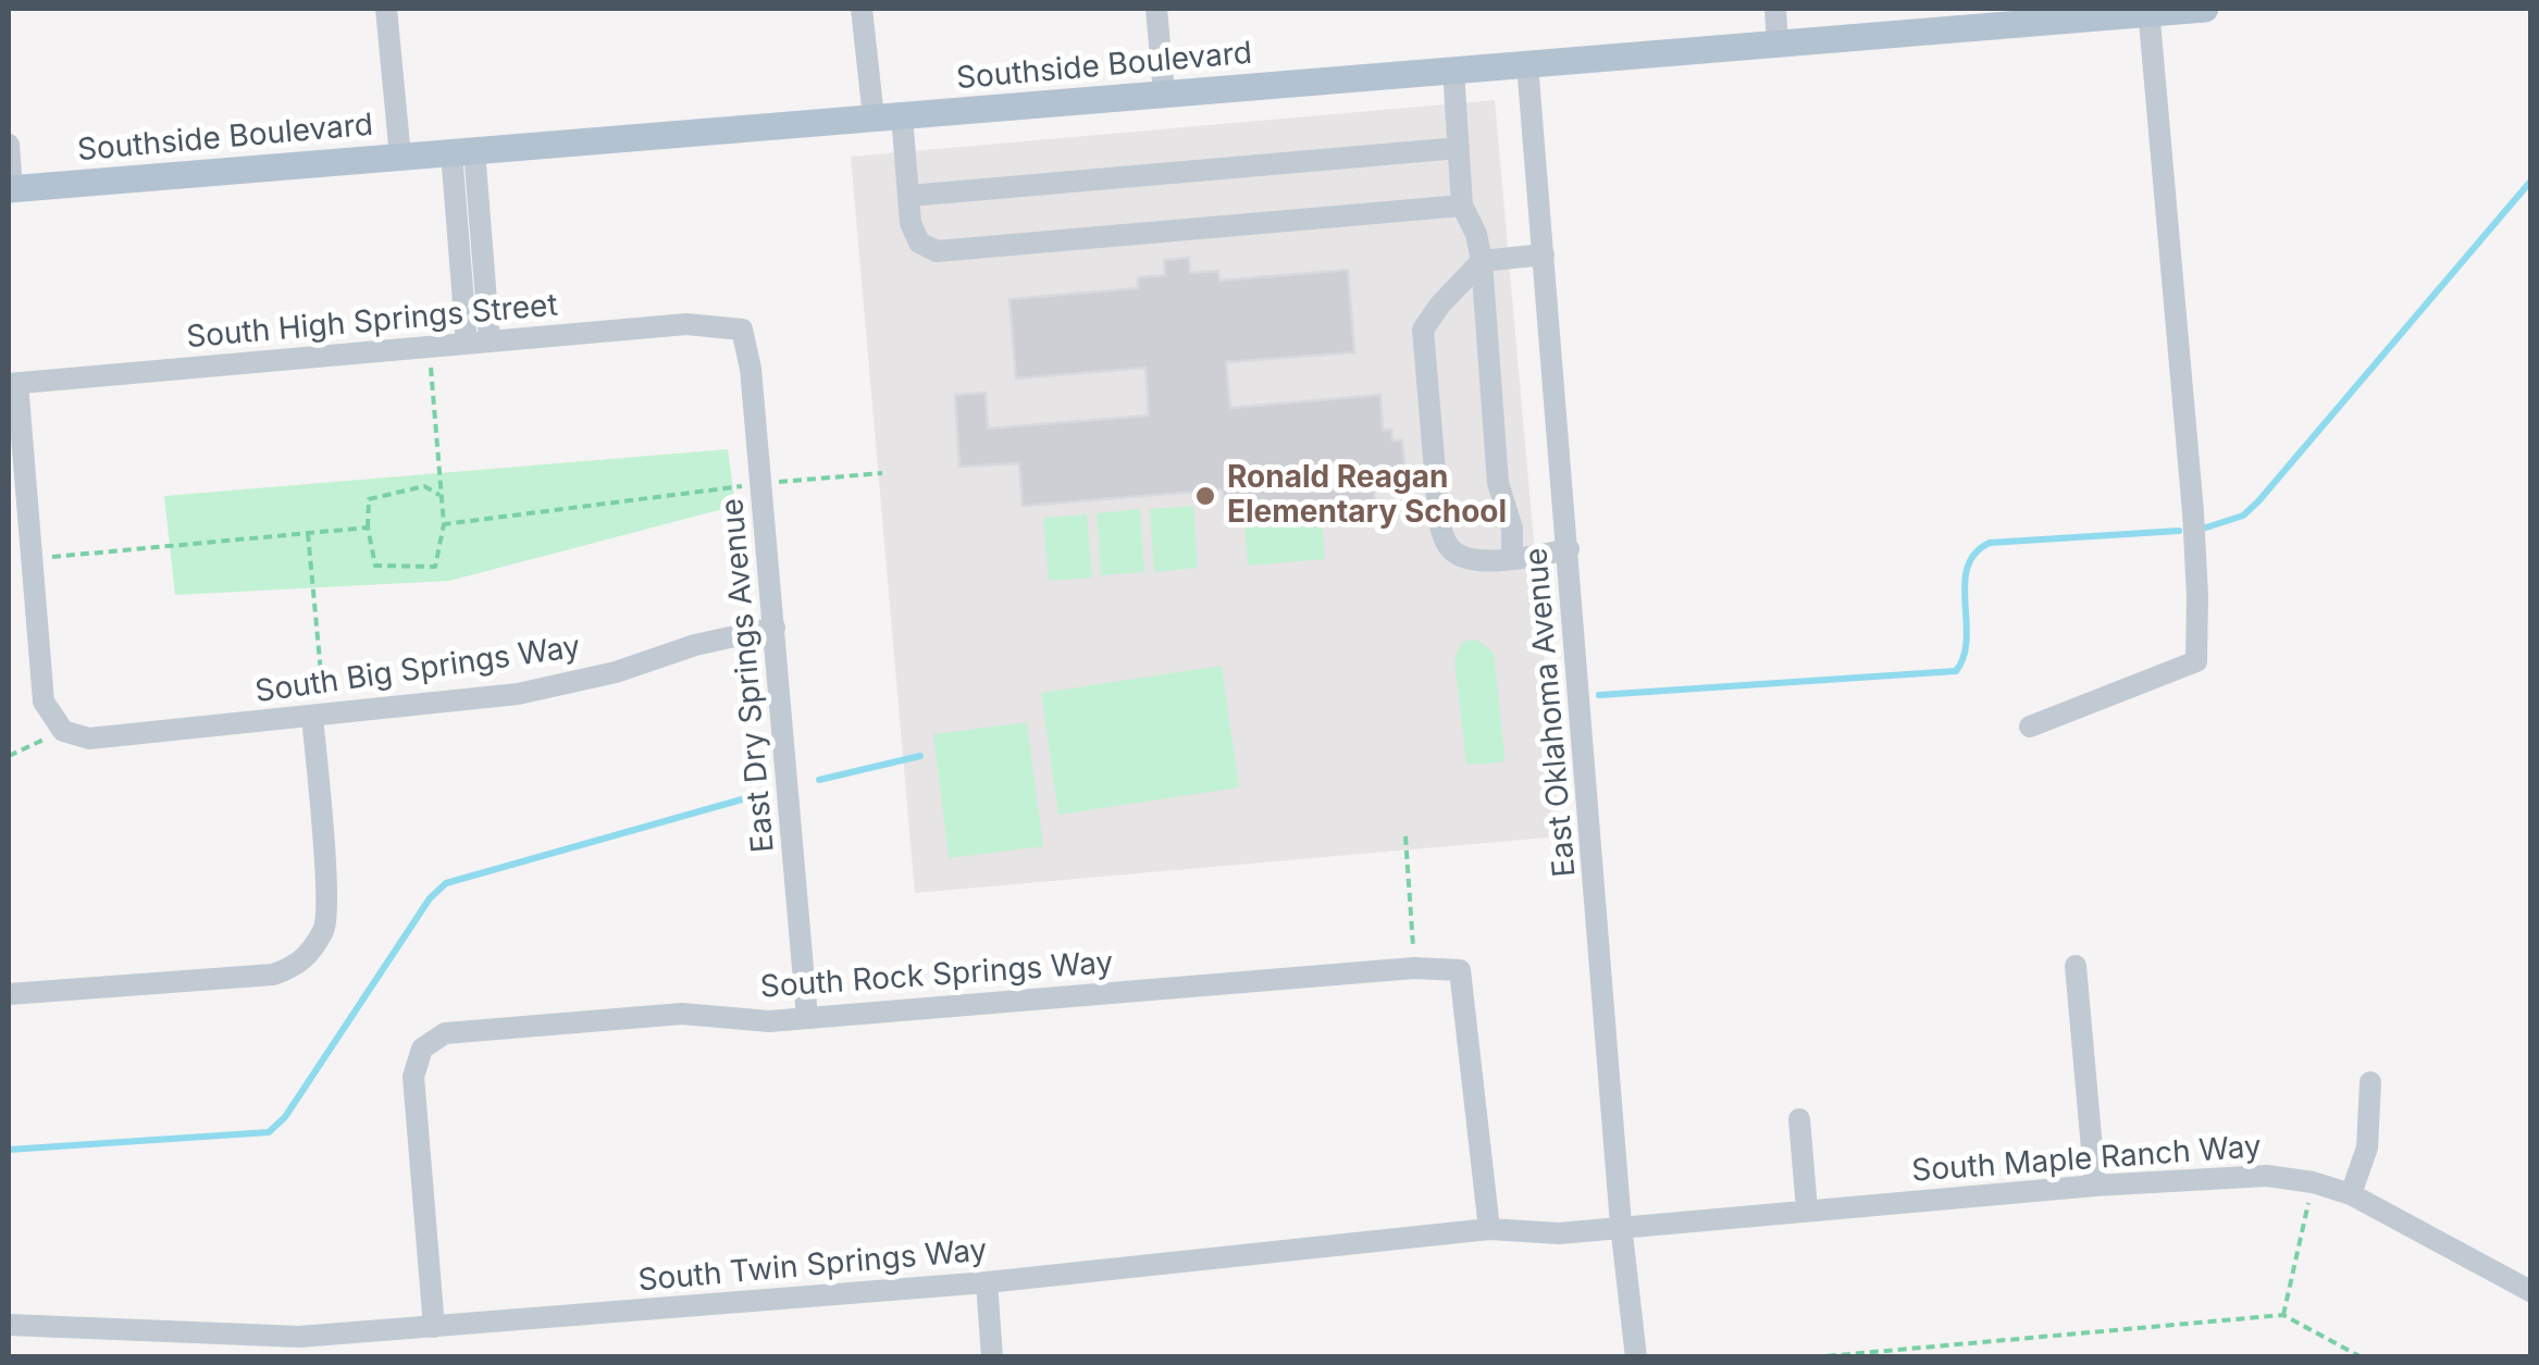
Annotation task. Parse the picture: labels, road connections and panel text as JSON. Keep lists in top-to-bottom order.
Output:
{
  "streets": {
    "main road": ["Southside Boulevard"],
    "street": [
      "South High Springs Street",
      "South Big Springs Way",
      "East Dry Springs Avenue",
      "East Oklahoma Avenue",
      "South Rock Springs Way",
      "South Maple Ranch Way",
      "South Twin Springs Way"
    ]
  },
  "crossings": [
    ["Southside Boulevard", "East Oklahoma Avenue"],
    ["South High Springs Street", "East Dry Springs Avenue"],
    ["South Big Springs Way", "East Dry Springs Avenue"],
    ["East Dry Springs Avenue", "South Rock Springs Way"],
    ["East Oklahoma Avenue", "South Maple Ranch Way"],
    ["East Oklahoma Avenue", "South Twin Springs Way"],
    ["South Rock Springs Way", "South Twin Springs Way"],
    ["South Maple Ranch Way", "South Twin Springs Way"]
  ],
  "places": ["Ronald Reagan Elementary School"]
}
